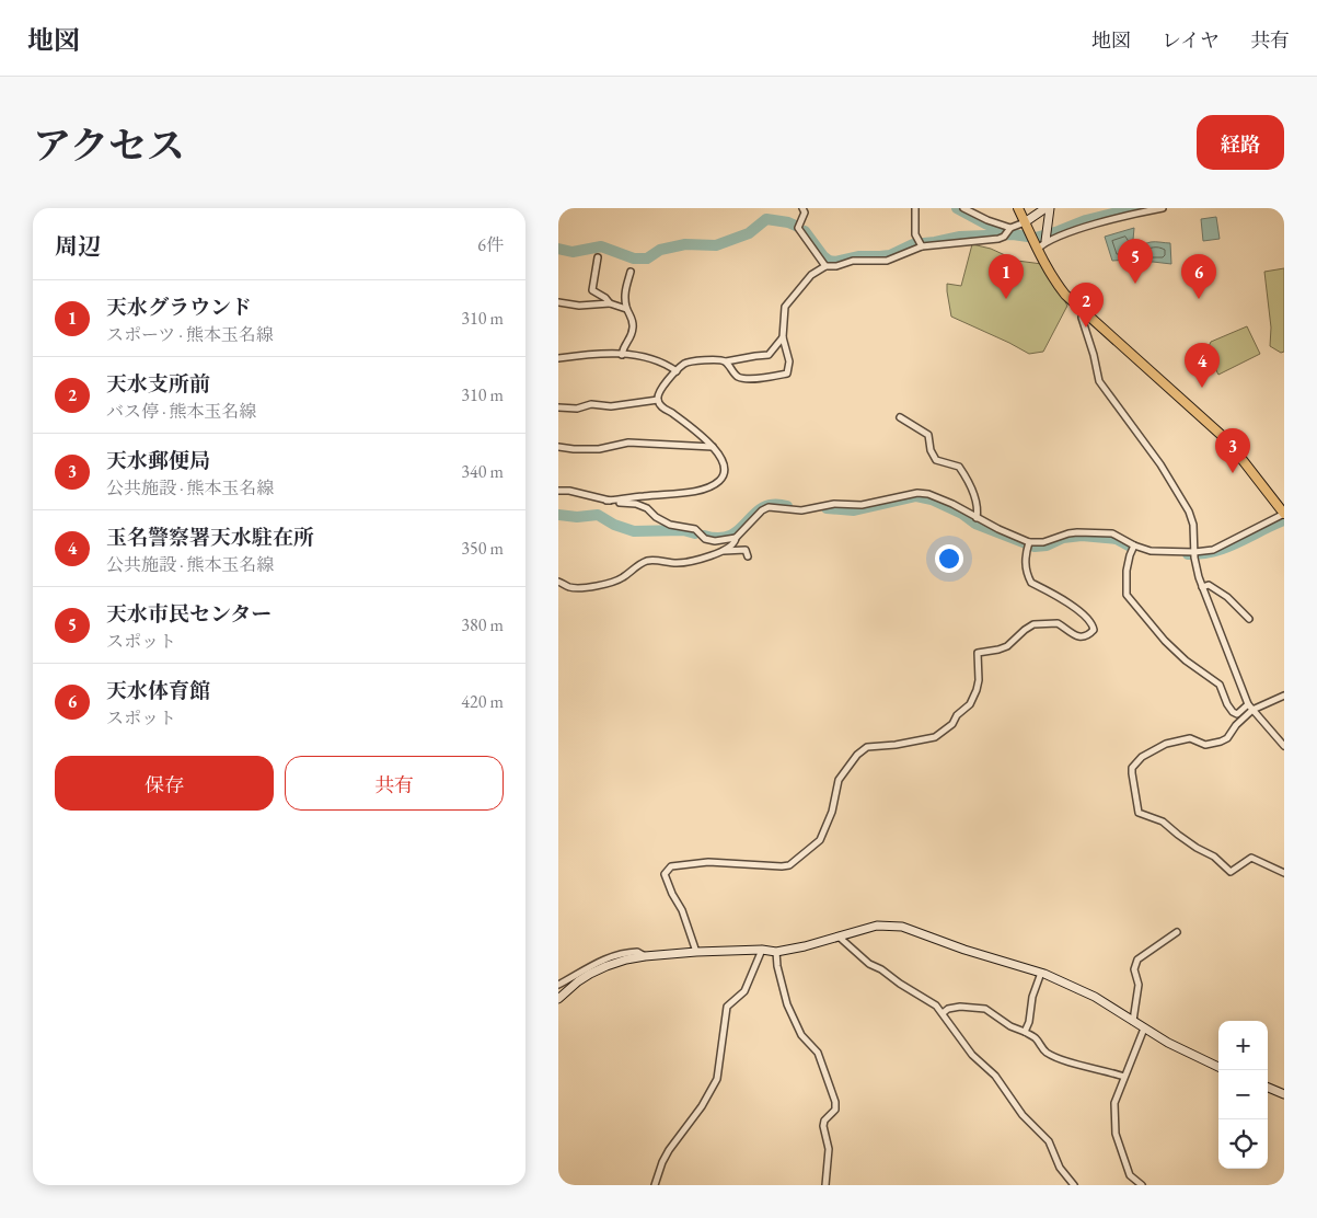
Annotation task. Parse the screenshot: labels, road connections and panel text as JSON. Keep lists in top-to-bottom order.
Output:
{
  "page": {
    "header": "地図",
    "nav": ["地図", "レイヤ", "共有"],
    "title": "アクセス",
    "buttons": [
      "経路",
      ["保存", "共有"]
    ],
    "heading": ["周辺", "6件"],
    "pins": [
      "5",
      "1",
      "6",
      "2",
      "4",
      "3"
    ],
    "list": [
      {
        "mark": "1",
        "name": "天水グラウンド",
        "note": "スポーツ · 熊本玉名線",
        "value": "310 m"
      },
      {
        "mark": "2",
        "name": "天水支所前",
        "note": "バス停 · 熊本玉名線",
        "value": "310 m"
      },
      {
        "mark": "3",
        "name": "天水郵便局",
        "note": "公共施設 · 熊本玉名線",
        "value": "340 m"
      },
      {
        "mark": "4",
        "name": "玉名警察署天水駐在所",
        "note": "公共施設 · 熊本玉名線",
        "value": "350 m"
      },
      {
        "mark": "5",
        "name": "天水市民センター",
        "note": "スポット",
        "value": "380 m"
      },
      {
        "mark": "6",
        "name": "天水体育館",
        "note": "スポット",
        "value": "420 m"
      }
    ],
    "map_buttons": ["+", "−"]
  }
}
